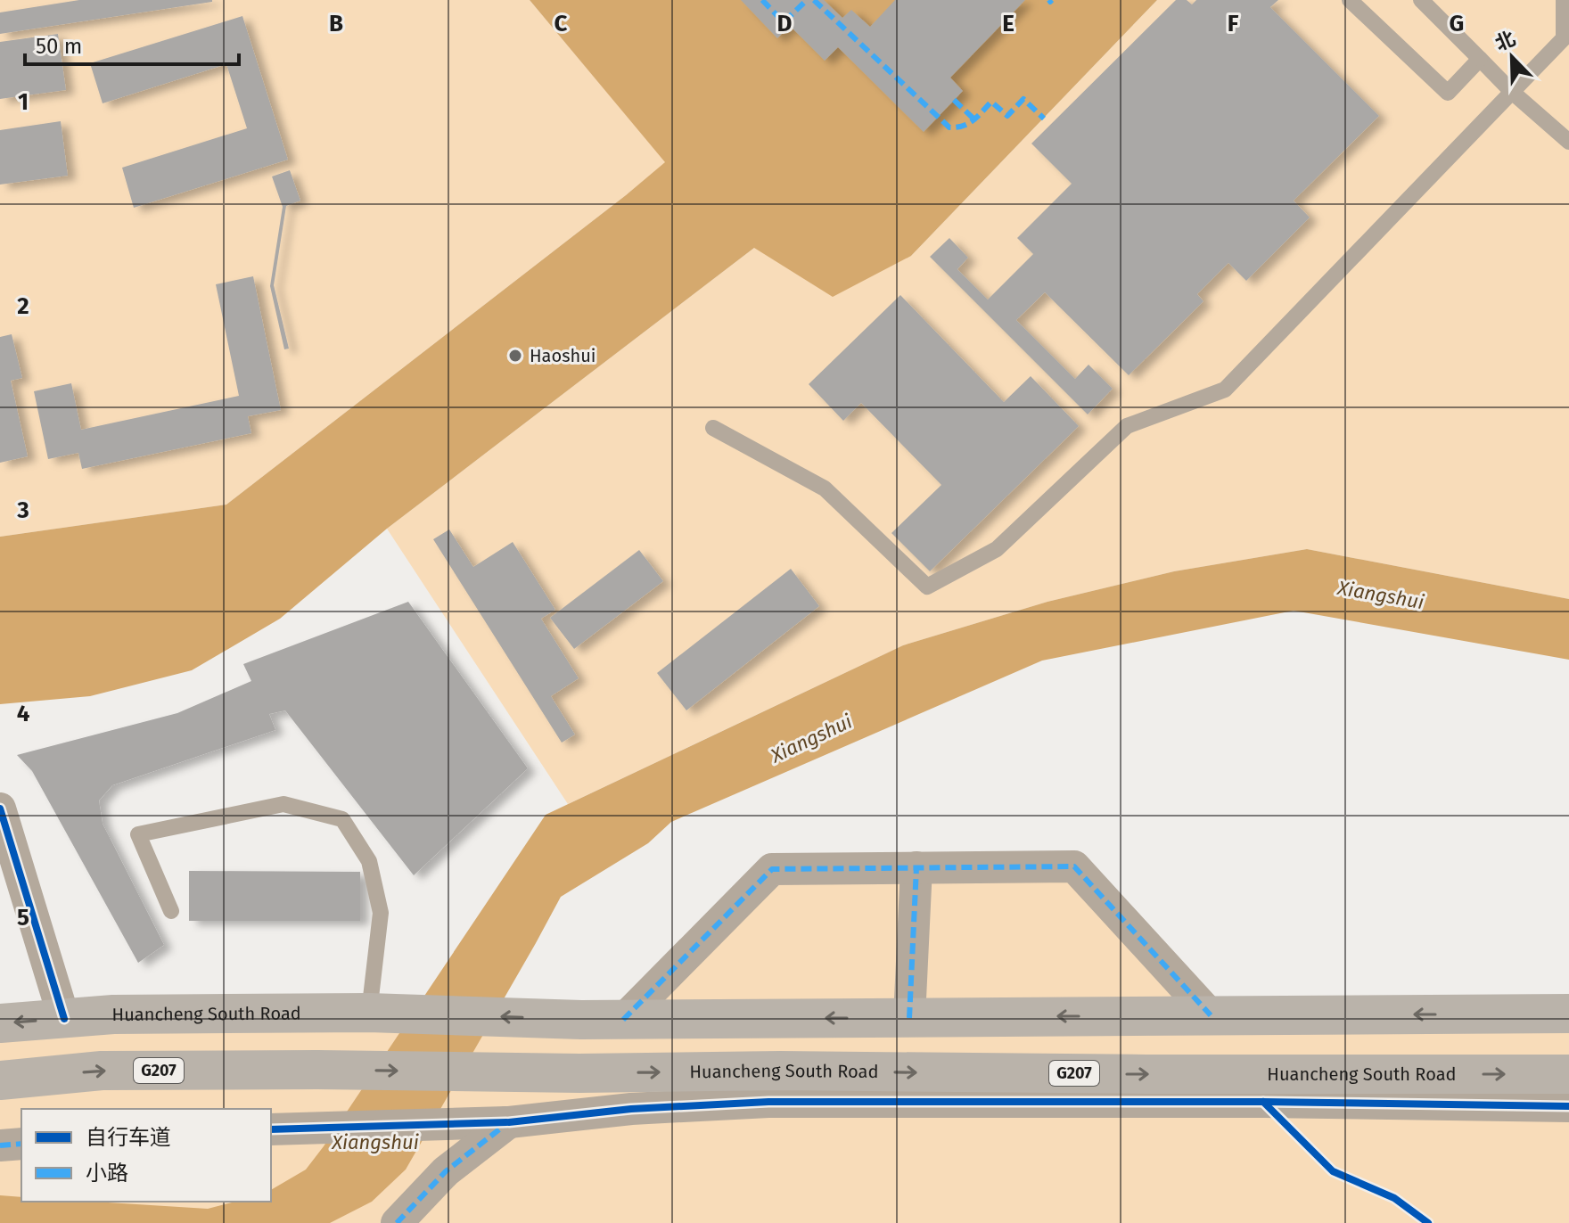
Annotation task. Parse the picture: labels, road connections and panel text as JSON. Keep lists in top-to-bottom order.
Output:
{
  "streets": {
    "highway": ["Huancheng South Road", "G207"]
  },
  "water": ["Xiangshui"],
  "places": ["Haoshui"],
  "legend": ["自行车道", "小路"],
  "scale_bar": "50 m",
  "north": "top left",
  "grid": {
    "columns": [
      "B",
      "C",
      "D",
      "E",
      "F",
      "G"
    ],
    "rows": [
      "1",
      "2",
      "3",
      "4",
      "5"
    ]
  }
}
